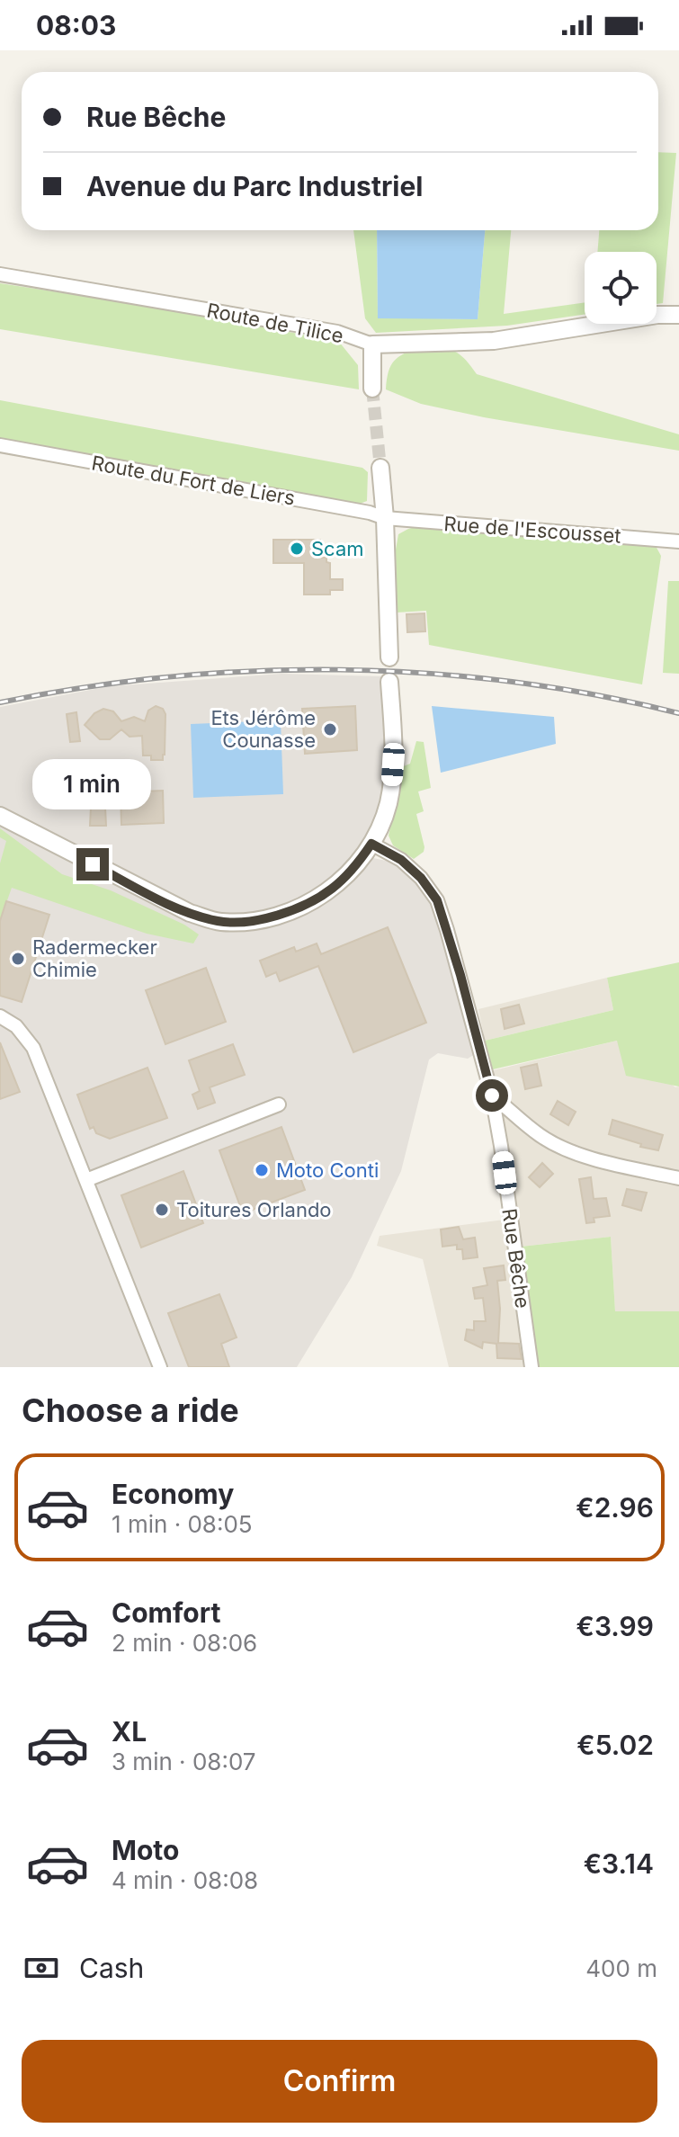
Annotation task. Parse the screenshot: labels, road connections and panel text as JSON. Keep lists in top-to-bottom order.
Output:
{
  "streets": {
    "street": [
      "Route de Tilice",
      "Route du Fort de Liers",
      "Rue de l'Escousset",
      "Rue Bêche"
    ]
  },
  "crossings": [
    ["Route du Fort de Liers", "Rue de l'Escousset"]
  ],
  "places": [
    "Scam",
    "Ets Jérôme Counasse",
    "Radermecker Chimie",
    "Moto Conti",
    "Toitures Orlando"
  ],
  "page": {
    "status": "08:03",
    "banner": ["Rue Bêche", "Avenue du Parc Industriel"],
    "bubble": "1 min",
    "heading": "Choose a ride",
    "list": [
      {
        "name": "Economy",
        "note": "1 min · 08:05",
        "value": "€2.96"
      },
      {
        "name": "Comfort",
        "note": "2 min · 08:06",
        "value": "€3.99"
      },
      {
        "name": "XL",
        "note": "3 min · 08:07",
        "value": "€5.02"
      },
      {
        "name": "Moto",
        "note": "4 min · 08:08",
        "value": "€3.14"
      }
    ],
    "pay": ["Cash", "400 m"],
    "buttons": "Confirm"
  }
}
